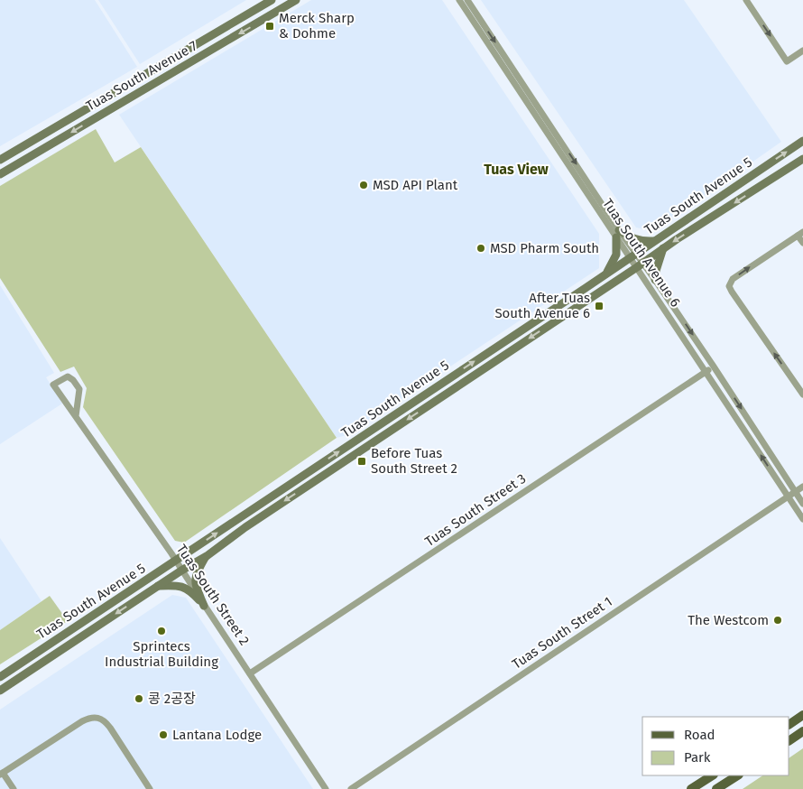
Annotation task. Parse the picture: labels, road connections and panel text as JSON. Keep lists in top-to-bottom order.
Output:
{
  "streets": {
    "main road": ["Tuas South Avenue 7", "Tuas South Avenue 5"],
    "street": [
      "Tuas South Avenue 6",
      "Tuas South Street 3",
      "Tuas South Street 2",
      "Tuas South Street 1"
    ]
  },
  "crossings": [
    ["Tuas South Avenue 5", "Tuas South Avenue 6"],
    ["Tuas South Avenue 5", "Tuas South Street 2"],
    ["Tuas South Avenue 6", "Tuas South Street 3"],
    ["Tuas South Avenue 6", "Tuas South Street 1"],
    ["Tuas South Street 3", "Tuas South Street 2"]
  ],
  "districts": ["Tuas View"],
  "places": {
    "transit": ["Merck Sharp & Dohme", "After Tuas South Avenue 6", "Before Tuas South Street 2"],
    "other": [
      "MSD API Plant",
      "MSD Pharm South",
      "The Westcom",
      "Sprintecs Industrial Building",
      "콩 2공장",
      "Lantana Lodge"
    ]
  },
  "legend": ["Road", "Park"]
}
